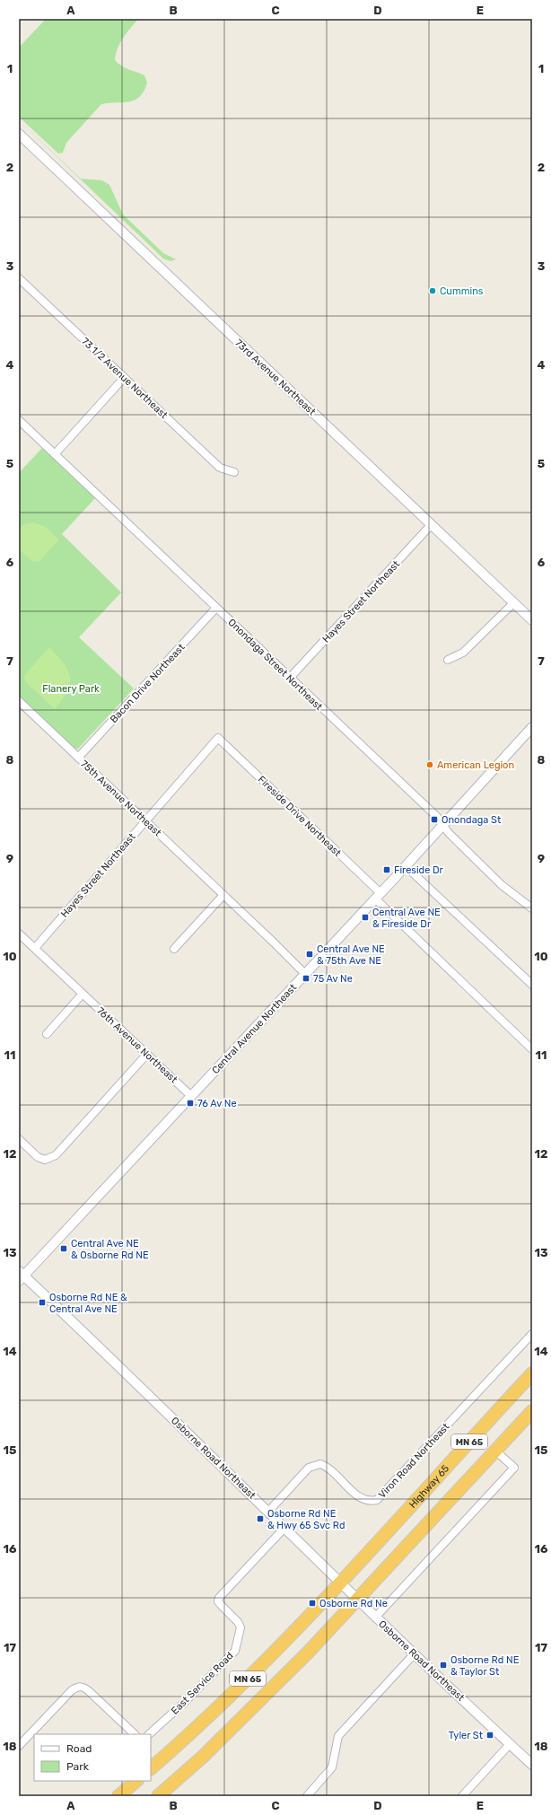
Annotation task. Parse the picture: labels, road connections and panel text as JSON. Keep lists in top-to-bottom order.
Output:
{
  "streets": {
    "highway": ["MN 65", "Highway 65"],
    "street": [
      "73rd Avenue Northeast",
      "73 1/2 Avenue Northeast",
      "Hayes Street Northeast",
      "Onondaga Street Northeast",
      "Bacon Drive Northeast",
      "75th Avenue Northeast",
      "Fireside Drive Northeast",
      "Central Avenue Northeast",
      "76th Avenue Northeast",
      "Osborne Road Northeast",
      "Viron Road Northeast",
      "East Service Road"
    ]
  },
  "crossings": [
    ["73rd Avenue Northeast", "Hayes Street Northeast"],
    ["Hayes Street Northeast", "Onondaga Street Northeast"],
    ["Hayes Street Northeast", "75th Avenue Northeast"],
    ["Hayes Street Northeast", "Fireside Drive Northeast"],
    ["Hayes Street Northeast", "76th Avenue Northeast"],
    ["Onondaga Street Northeast", "Bacon Drive Northeast"],
    ["Onondaga Street Northeast", "Central Avenue Northeast"],
    ["Bacon Drive Northeast", "75th Avenue Northeast"],
    ["75th Avenue Northeast", "Central Avenue Northeast"],
    ["Fireside Drive Northeast", "Central Avenue Northeast"],
    ["Central Avenue Northeast", "76th Avenue Northeast"],
    ["Central Avenue Northeast", "Osborne Road Northeast"],
    ["MN 65", "Osborne Road Northeast"],
    ["MN 65", "Highway 65"],
    ["Osborne Road Northeast", "Viron Road Northeast"],
    ["Osborne Road Northeast", "Highway 65"],
    ["Osborne Road Northeast", "East Service Road"]
  ],
  "parks": ["Flanery Park"],
  "places": {
    "other": ["Cummins", "American Legion"],
    "transit": [
      "Onondaga St",
      "Fireside Dr",
      "Central Ave NE & Fireside Dr",
      "Central Ave NE & 75th Ave NE",
      "75 Av Ne",
      "76 Av Ne",
      "Central Ave NE & Osborne Rd NE",
      "Osborne Rd NE & Central Ave NE",
      "Osborne Rd NE & Hwy 65 Svc Rd",
      "Osborne Rd Ne",
      "Osborne Rd NE & Taylor St",
      "Tyler St"
    ]
  },
  "legend": ["Road", "Park"],
  "grid": {
    "columns": [
      "A",
      "B",
      "C",
      "D",
      "E"
    ],
    "rows": [
      "1",
      "2",
      "3",
      "4",
      "5",
      "6",
      "7",
      "8",
      "9",
      "10",
      "11",
      "12",
      "13",
      "14",
      "15",
      "16",
      "17",
      "18"
    ]
  }
}
